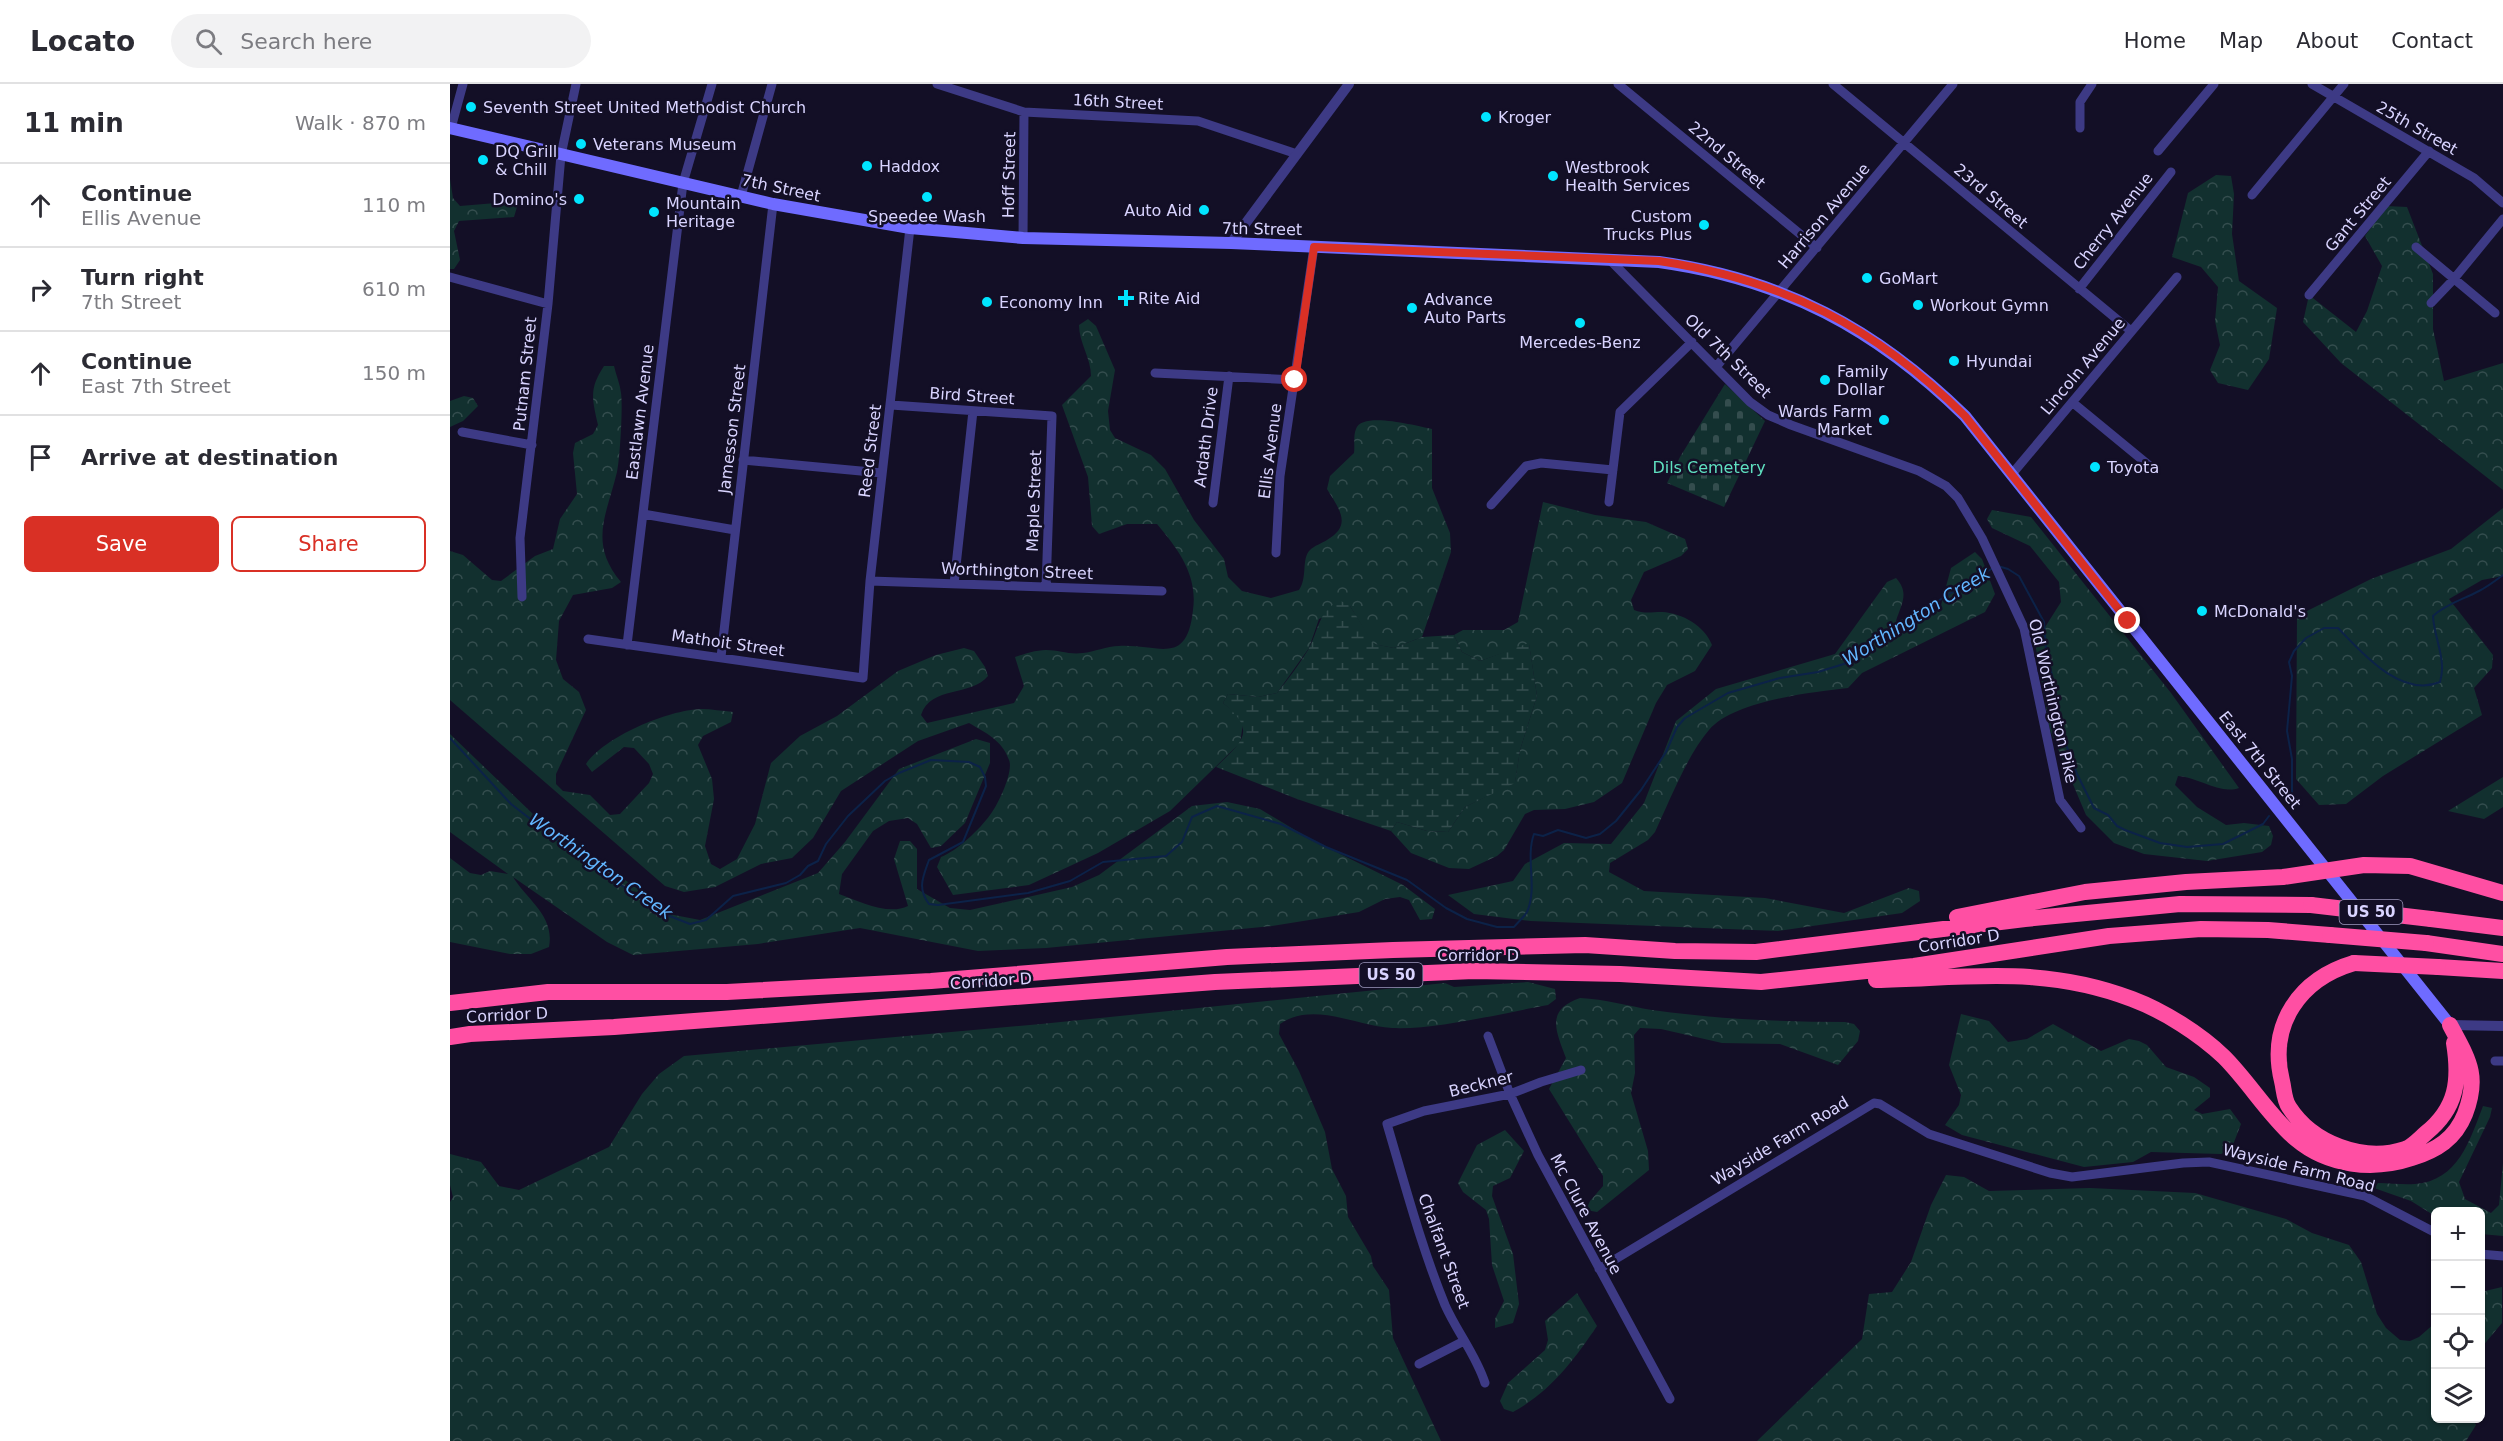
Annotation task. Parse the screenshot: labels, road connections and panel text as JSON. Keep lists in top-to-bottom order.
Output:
{
  "streets": {
    "highway": ["US 50", "Corridor D"],
    "main road": ["7th Street", "East 7th Street"],
    "street": [
      "16th Street",
      "25th Street",
      "22nd Street",
      "Hoff Street",
      "23rd Street",
      "Gant Street",
      "Harrison Avenue",
      "Cherry Avenue",
      "Old 7th Street",
      "Lincoln Avenue",
      "Putnam Street",
      "Bird Street",
      "Eastlawn Avenue",
      "Jamesson Street",
      "Ardath Drive",
      "Reed Street",
      "Ellis Avenue",
      "Maple Street",
      "Worthington Street",
      "Mathoit Street",
      "Old Worthington Pike",
      "Beckner",
      "Wayside Farm Road",
      "Mc Clure Avenue",
      "Chalfant Street"
    ]
  },
  "crossings": [
    ["16th Street", "Hoff Street"],
    ["25th Street", "Gant Street"],
    ["22nd Street", "Harrison Avenue"],
    ["Hoff Street", "7th Street"],
    ["7th Street", "Harrison Avenue"],
    ["7th Street", "Old 7th Street"],
    ["7th Street", "Lincoln Avenue"],
    ["7th Street", "Putnam Street"],
    ["7th Street", "Eastlawn Avenue"],
    ["7th Street", "Jamesson Street"],
    ["7th Street", "Reed Street"],
    ["7th Street", "Ellis Avenue"],
    ["7th Street", "East 7th Street"],
    ["23rd Street", "Harrison Avenue"],
    ["23rd Street", "Cherry Avenue"],
    ["23rd Street", "Lincoln Avenue"],
    ["Harrison Avenue", "Old 7th Street"],
    ["Old 7th Street", "Old Worthington Pike"],
    ["Lincoln Avenue", "East 7th Street"],
    ["Bird Street", "Reed Street"],
    ["Bird Street", "Maple Street"],
    ["Eastlawn Avenue", "Mathoit Street"],
    ["Jamesson Street", "Mathoit Street"],
    ["Reed Street", "Worthington Street"],
    ["Reed Street", "Mathoit Street"],
    ["Maple Street", "Worthington Street"],
    ["Beckner", "Mc Clure Avenue"],
    ["Beckner", "Chalfant Street"],
    ["Wayside Farm Road", "Mc Clure Avenue"]
  ],
  "water": ["Worthington Creek"],
  "parks": ["Dils Cemetery"],
  "places": {
    "other": [
      "Seventh Street United Methodist Church",
      "Kroger",
      "Veterans Museum",
      "DQ Grill & Chill",
      "Haddox",
      "Westbrook Health Services",
      "Speedee Wash",
      "Domino's",
      "Auto Aid",
      "Mountain Heritage",
      "Custom Trucks Plus",
      "GoMart",
      "Economy Inn",
      "Workout Gymn",
      "Advance Auto Parts",
      "Mercedes-Benz",
      "Hyundai",
      "Family Dollar",
      "Wards Farm Market",
      "Toyota",
      "McDonald's"
    ],
    "health": ["Rite Aid"]
  },
  "page": {
    "header": "Locato",
    "search": "Search here",
    "nav": [
      "Home",
      "Map",
      "About",
      "Contact"
    ],
    "heading": ["11 min", "Walk · 870 m"],
    "list": [
      ["Continue", "Ellis Avenue", "110 m"],
      ["Turn right", "7th Street", "610 m"],
      ["Continue", "East 7th Street", "150 m"],
      "Arrive at destination"
    ],
    "buttons": ["Save", "Share"],
    "map_buttons": ["+", "−"]
  }
}
